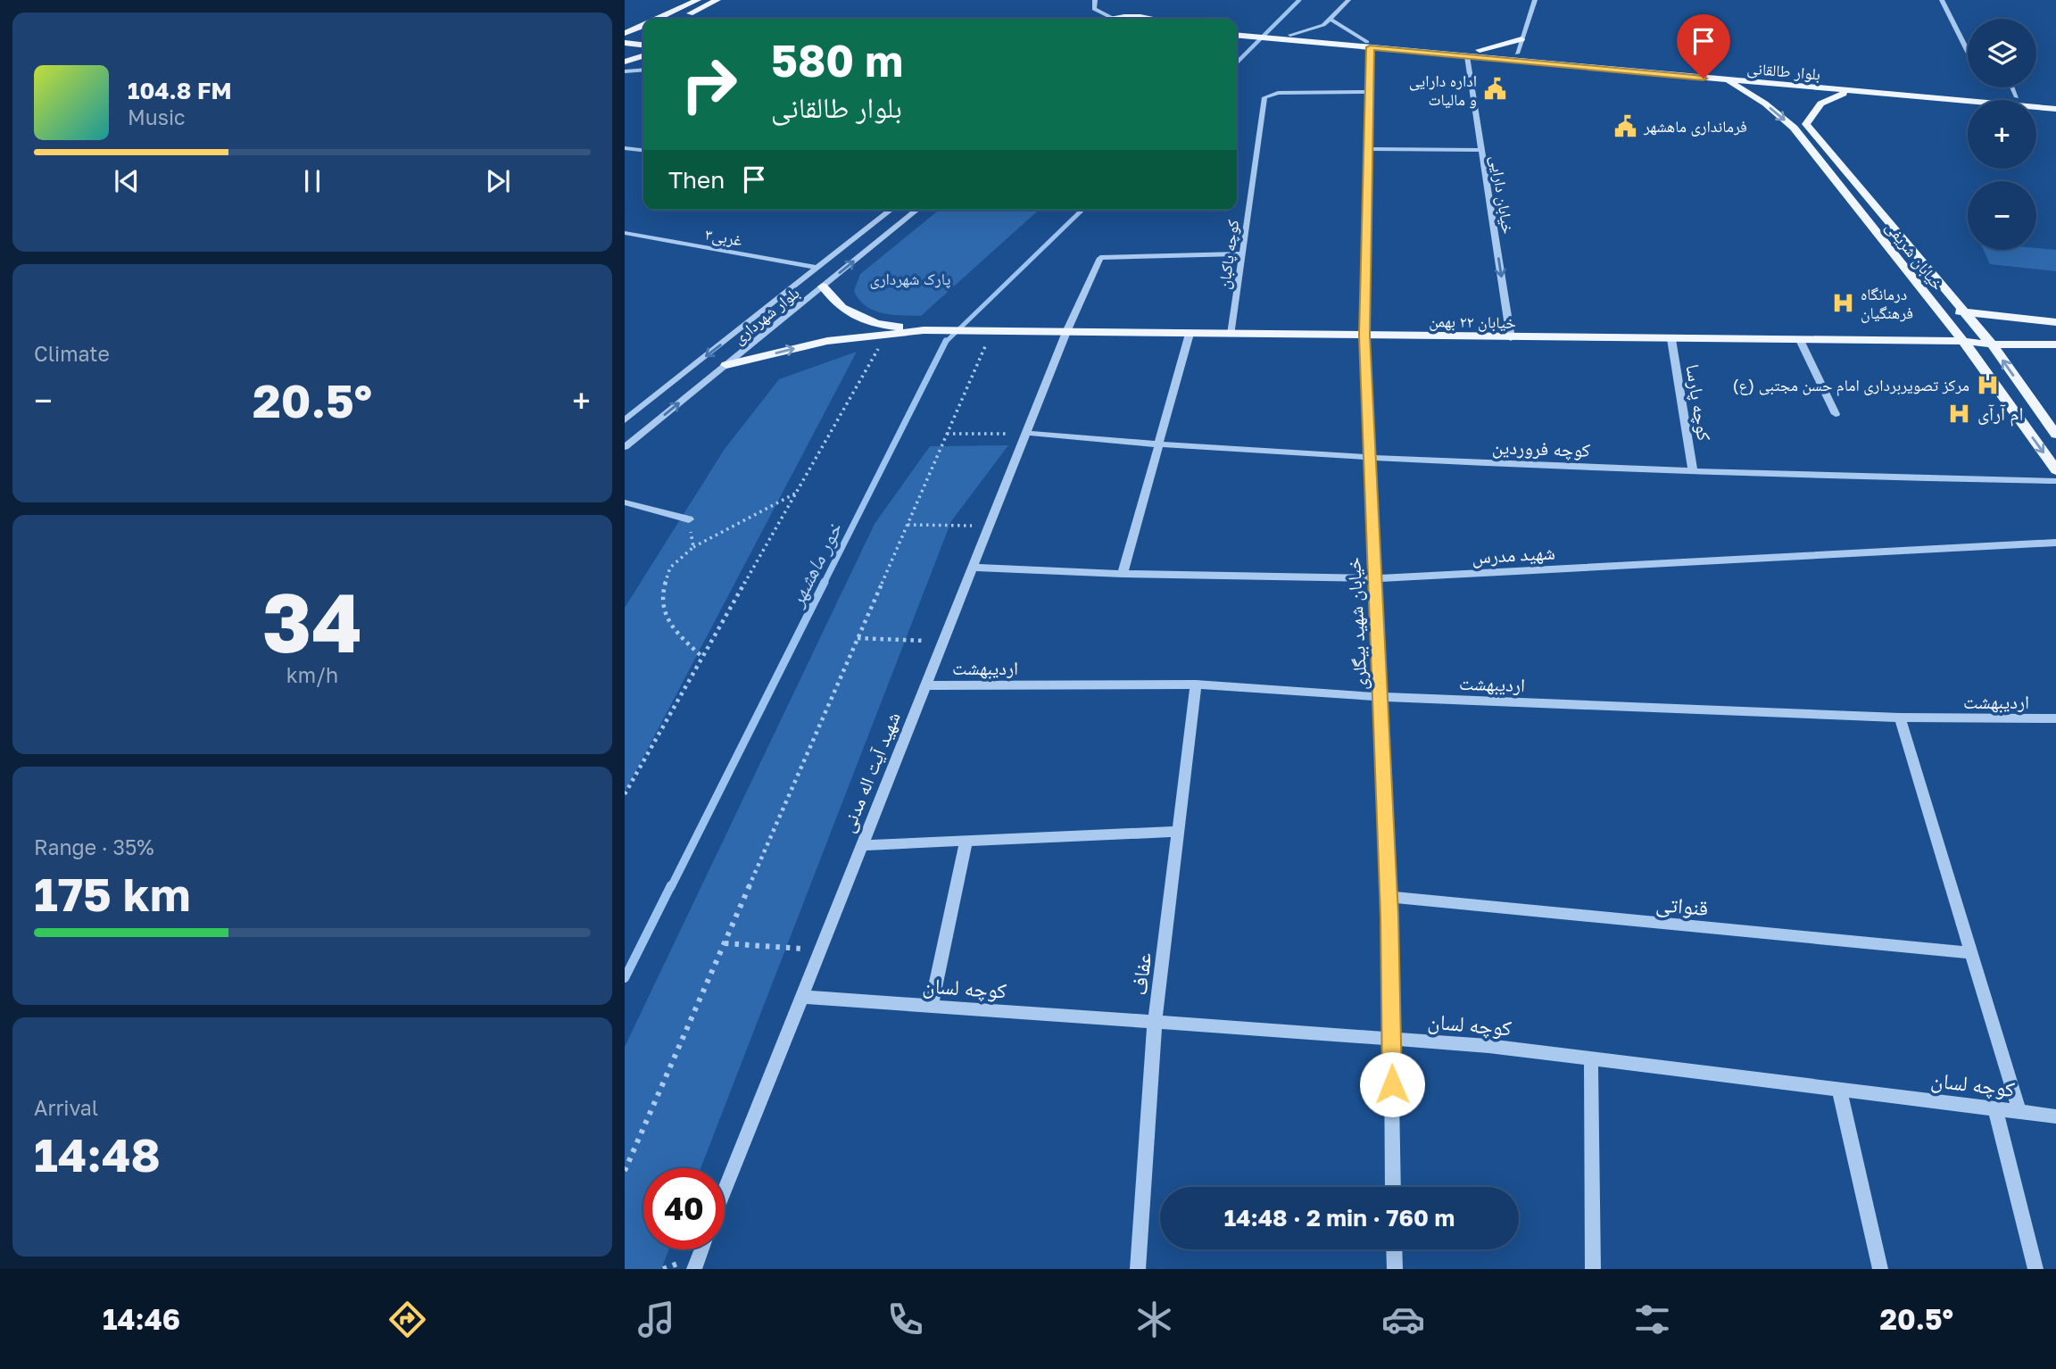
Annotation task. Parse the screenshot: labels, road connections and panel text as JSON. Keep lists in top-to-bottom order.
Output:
{
  "streets": {
    "main road": ["بلوار طالقانی", "خیابان شریفی", "خیابان ۲۲ بهمن"],
    "street": [
      "خیابان دارایی",
      "۳غربی",
      "کوچه پاکبان",
      "بلوار شهرداری",
      "کوچه پارسا",
      "کوچه فروردین",
      "شهید مدرس",
      "خیابان شهید بیگلری",
      "اردیبهشت",
      "شهید آیت اله مدنی",
      "قنواتی",
      "عفاف",
      "کوچه لسان"
    ]
  },
  "crossings": [
    ["بلوار طالقانی", "خیابان دارایی"],
    ["بلوار طالقانی", "خیابان شریفی"],
    ["بلوار طالقانی", "خیابان شهید بیگلری"],
    ["خیابان دارایی", "خیابان ۲۲ بهمن"],
    ["۳غربی", "بلوار شهرداری"],
    ["کوچه پاکبان", "خیابان ۲۲ بهمن"],
    ["کوچه پاکبان", "خیابان شهید بیگلری"],
    ["کوچه پاکبان", "شهید آیت اله مدنی"],
    ["خیابان شریفی", "خیابان ۲۲ بهمن"],
    ["خیابان ۲۲ بهمن", "کوچه پارسا"],
    ["خیابان ۲۲ بهمن", "خیابان شهید بیگلری"],
    ["خیابان ۲۲ بهمن", "شهید آیت اله مدنی"],
    ["کوچه پارسا", "کوچه فروردین"],
    ["کوچه فروردین", "خیابان شهید بیگلری"],
    ["کوچه فروردین", "شهید آیت اله مدنی"],
    ["شهید مدرس", "خیابان شهید بیگلری"],
    ["شهید مدرس", "شهید آیت اله مدنی"],
    ["خیابان شهید بیگلری", "اردیبهشت"],
    ["خیابان شهید بیگلری", "قنواتی"],
    ["خیابان شهید بیگلری", "کوچه لسان"],
    ["اردیبهشت", "شهید آیت اله مدنی"],
    ["اردیبهشت", "عفاف"],
    ["شهید آیت اله مدنی", "کوچه لسان"],
    ["عفاف", "کوچه لسان"]
  ],
  "one_way": ["خیابان دارایی"],
  "water": ["خور ماهشهر"],
  "parks": ["پارک شهرداری"],
  "places": {
    "public building": ["اداره دارایی و مالیات", "فرمانداری ماهشهر"],
    "hospital": ["درمانگاه فرهنگیان", "مرکز تصویربرداری امام حسن مجتبی (ع)", "ام آرآی"]
  },
  "page": {
    "map_buttons": ["+", "−"],
    "turn": ["580 m", "بلوار طالقانی"],
    "song": ["104.8 FM", "Music"],
    "then": "Then",
    "tile": [
      "Climate",
      ["34", "km/h"],
      ["Range · 35%", "175 km"],
      ["Arrival", "14:48"]
    ],
    "heat": ["−", "20.5°", "+"],
    "limit": "40",
    "trip": "14:48 · 2 min · 760 m",
    "tabs": ["14:46", "20.5°"]
  }
}
